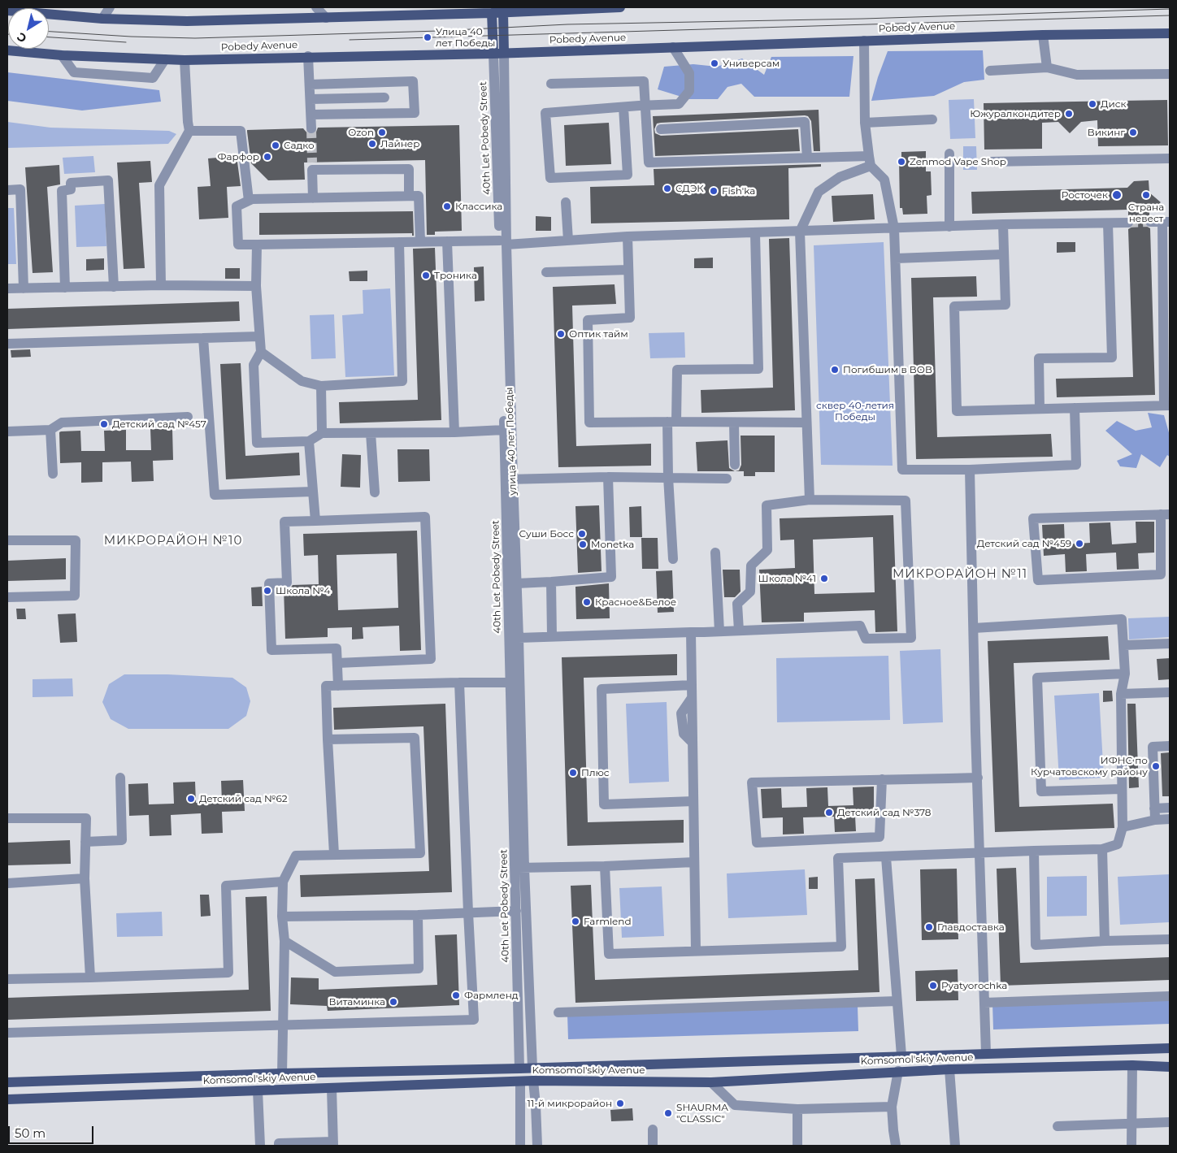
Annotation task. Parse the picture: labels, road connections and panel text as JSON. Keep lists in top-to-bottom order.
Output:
{
  "streets": {
    "main road": ["Pobedy Avenue", "40th Let Pobedy Street", "Komsomol'skiy Avenue"],
    "street": ["улица 40 лет Победы"]
  },
  "crossings": [
    ["Pobedy Avenue", "40th Let Pobedy Street"],
    ["40th Let Pobedy Street", "улица 40 лет Победы"],
    ["40th Let Pobedy Street", "Komsomol'skiy Avenue"]
  ],
  "districts": ["МИКРОРАЙОН №10", "МИКРОРАЙОН №11"],
  "parks": ["сквер 40-летия Победы"],
  "places": [
    "Улица 40 лет Победы",
    "Универсам",
    "Диск",
    "Южуралкондитер",
    "Ozon",
    "Викинг",
    "Лайнер",
    "Садко",
    "Фарфор",
    "Zenmod Vape Shop",
    "СДЭК",
    "Fish'ka",
    "Росточек",
    "Страна невест",
    "Классика",
    "Троника",
    "Оптик тайм",
    "Погибшим в ВОВ",
    "Детский сад №457",
    "Суши Босс",
    "Детский сад №459",
    "Monetka",
    "Школа №41",
    "Школа №4",
    "Красное&Белое",
    "ИФНС по Курчатовскому району",
    "Плюс",
    "Детский сад №62",
    "Детский сад №378",
    "Farmlend",
    "Главдоставка",
    "Pyatyorochka",
    "Фармленд",
    "Витаминка",
    "11-й микрорайон",
    "SHAURMA \"CLASSIC\""
  ],
  "scale_bar": "50 m",
  "north": "bottom left"
}
